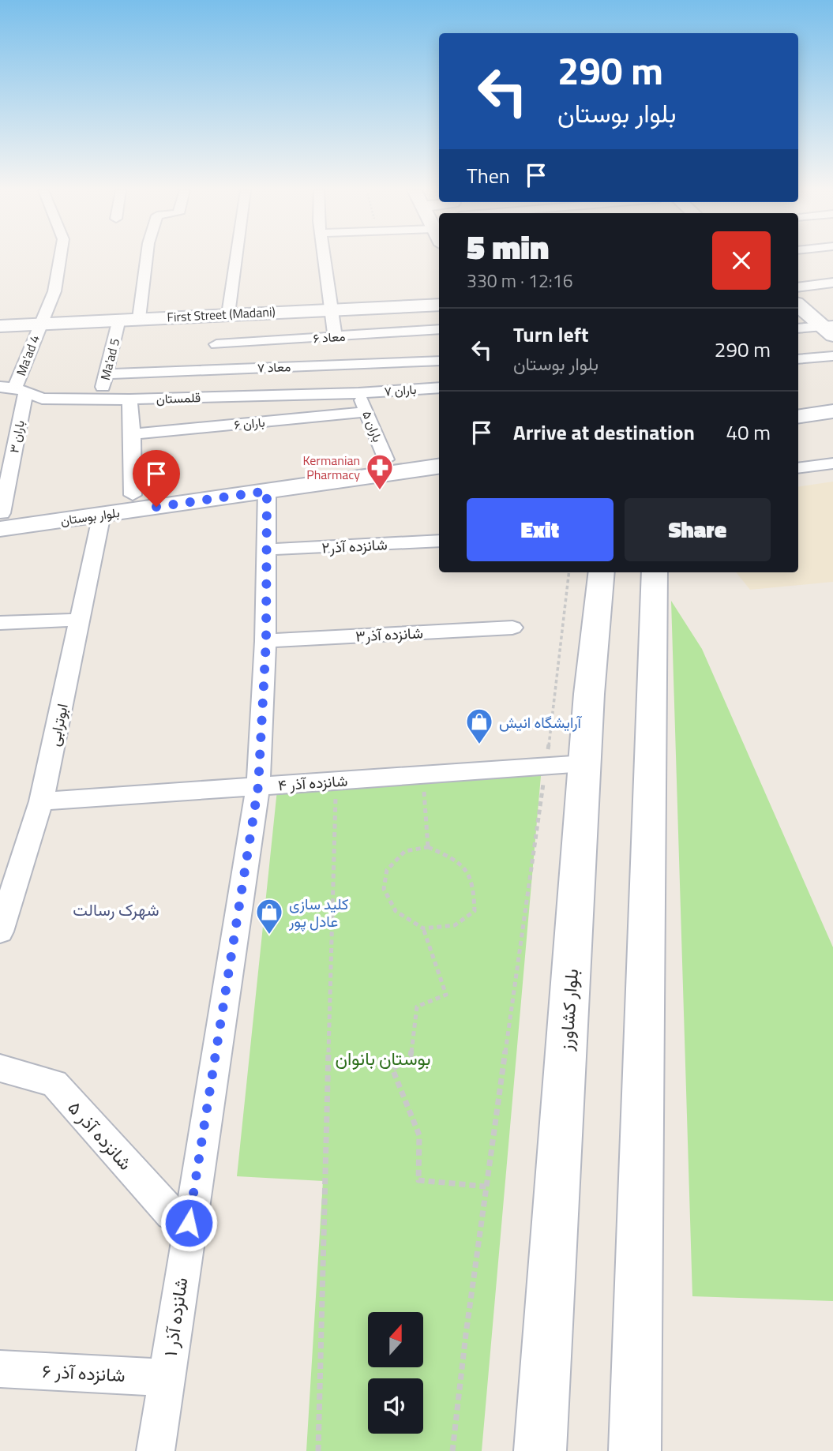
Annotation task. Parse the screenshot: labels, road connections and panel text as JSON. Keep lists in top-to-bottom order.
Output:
{
  "streets": {
    "street": [
      "First Street (Madani)",
      "معاد ۶",
      "Ma'ad 4",
      "Ma'ad 5",
      "معاد ۷",
      "باران ۷",
      "قلمستان",
      "باران ۶",
      "باران ۵",
      "باران ۳",
      "بلوار بوستان",
      "شانزده آذر۲",
      "شانزده آذر۳",
      "ابوترابی",
      "شانزده آذر ۴",
      "بلوار کشاورز",
      "شانزده آذر ۵",
      "شانزده آذر ۱",
      "شانزده آذر ۶"
    ]
  },
  "crossings": [
    ["First Street (Madani)", "Ma'ad 4"],
    ["First Street (Madani)", "Ma'ad 5"],
    ["Ma'ad 4", "قلمستان"],
    ["Ma'ad 4", "باران ۳"],
    ["Ma'ad 5", "معاد ۷"],
    ["Ma'ad 5", "قلمستان"],
    ["باران ۷", "قلمستان"],
    ["باران ۷", "باران ۵"],
    ["قلمستان", "باران ۵"],
    ["قلمستان", "باران ۳"],
    ["باران ۶", "باران ۵"],
    ["باران ۵", "بلوار بوستان"],
    ["باران ۳", "بلوار بوستان"],
    ["بلوار بوستان", "ابوترابی"],
    ["بلوار بوستان", "شانزده آذر ۱"],
    ["شانزده آذر۲", "شانزده آذر ۱"],
    ["شانزده آذر۳", "شانزده آذر ۱"],
    ["ابوترابی", "شانزده آذر ۴"],
    ["شانزده آذر ۴", "بلوار کشاورز"],
    ["شانزده آذر ۴", "شانزده آذر ۱"],
    ["شانزده آذر ۵", "شانزده آذر ۱"],
    ["شانزده آذر ۱", "شانزده آذر ۶"]
  ],
  "districts": ["شهرک رسالت"],
  "parks": ["بوستان بانوان"],
  "places": {
    "pharmacy": ["Kermanian Pharmacy"],
    "shop": ["آرایشگاه انیش", "کلید سازی عادل پور"]
  },
  "north": "top",
  "page": {
    "turn": ["290 m", "بلوار بوستان"],
    "then": "Then",
    "heading": ["5 min", "330 m · 12:16"],
    "list": [
      {
        "name": "Turn left",
        "note": "بلوار بوستان",
        "value": "290 m"
      },
      {
        "name": "Arrive at destination",
        "value": "40 m"
      }
    ],
    "buttons": ["Exit", "Share"]
  }
}
